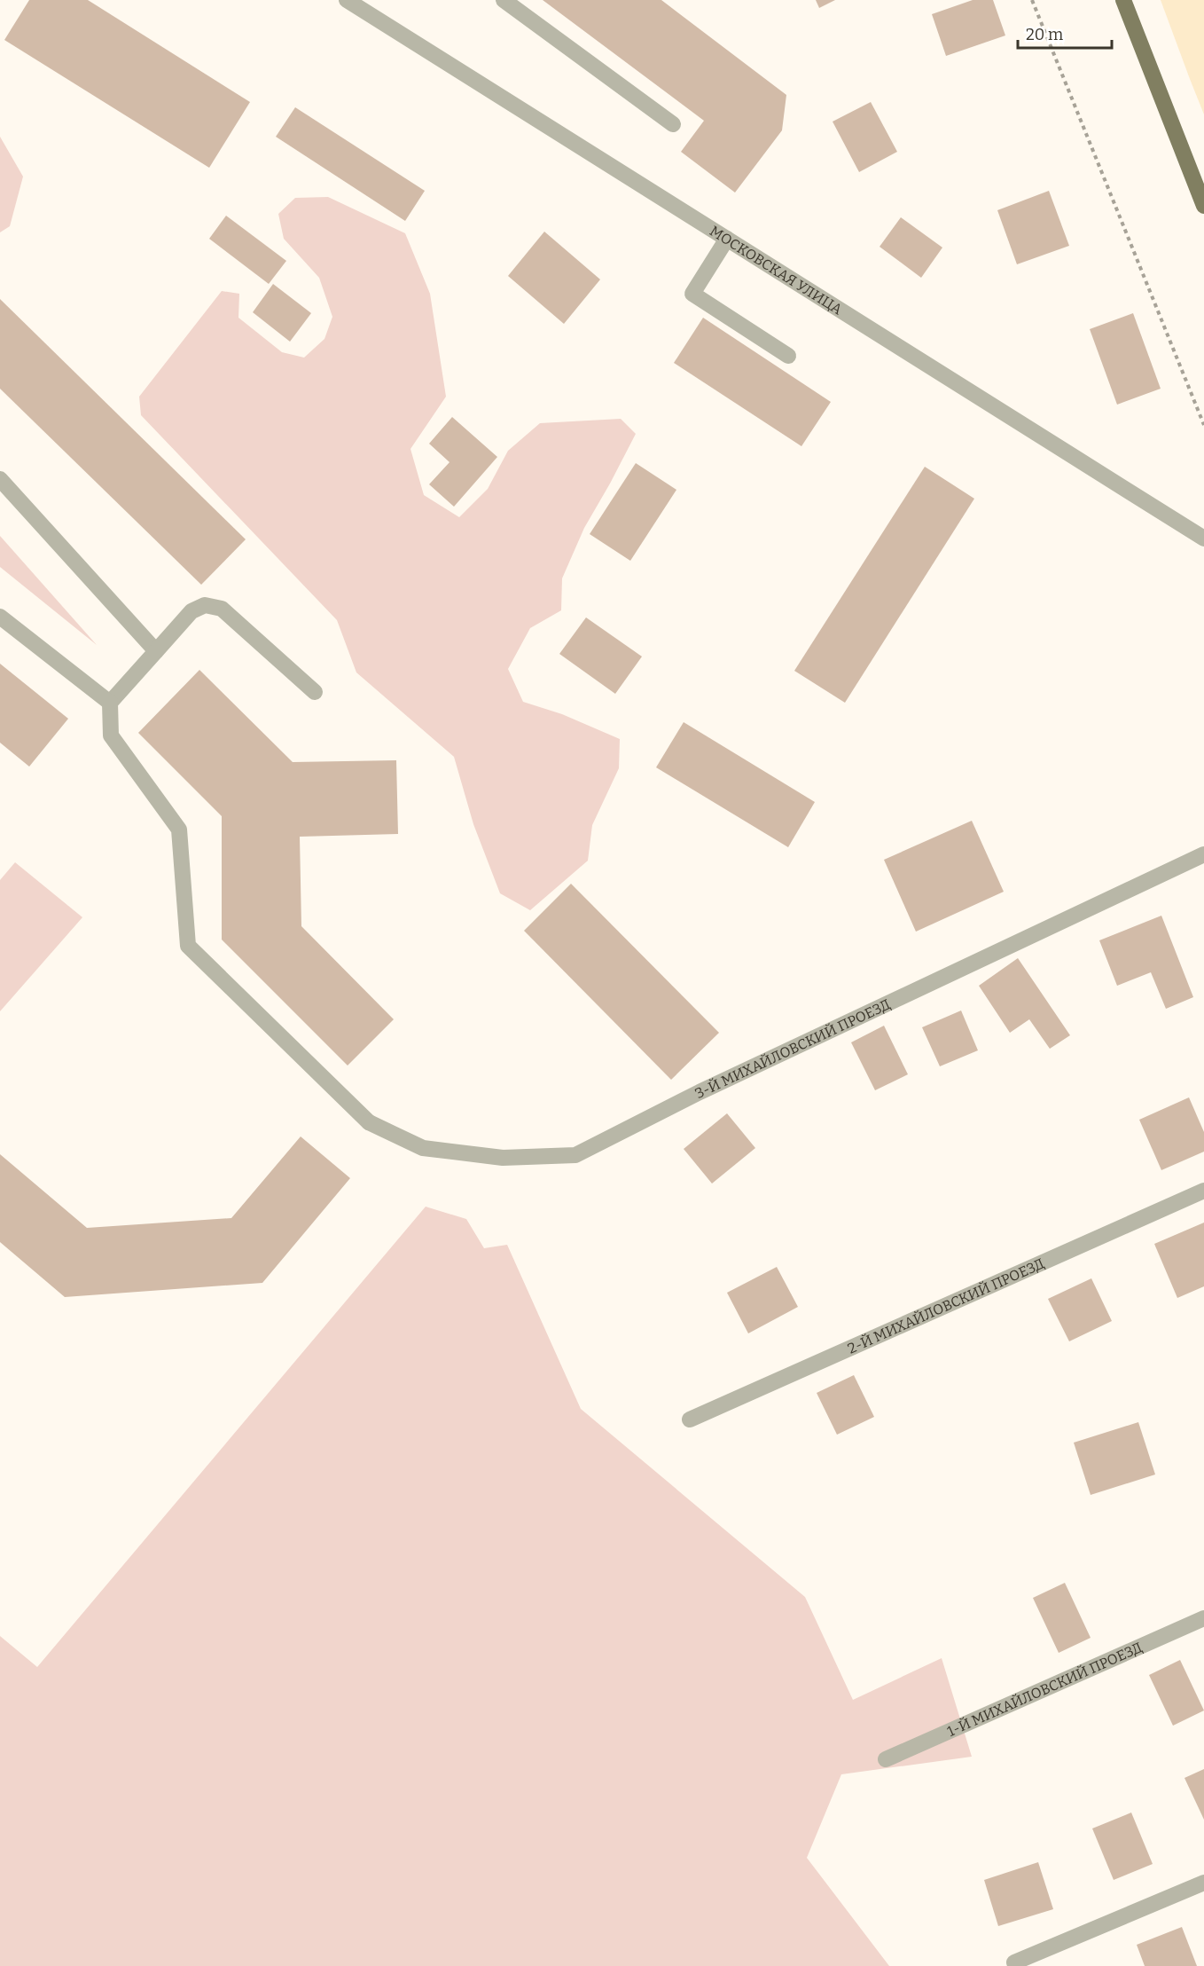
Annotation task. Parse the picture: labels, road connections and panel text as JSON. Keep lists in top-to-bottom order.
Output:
{
  "streets": {
    "street": [
      "МОСКОВСКАЯ УЛИЦА",
      "3-Й МИХАЙЛОВСКИЙ ПРОЕЗД",
      "2-Й МИХАЙЛОВСКИЙ ПРОЕЗД",
      "1-Й МИХАЙЛОВСКИЙ ПРОЕЗД"
    ]
  },
  "scale_bar": "20 m"
}
